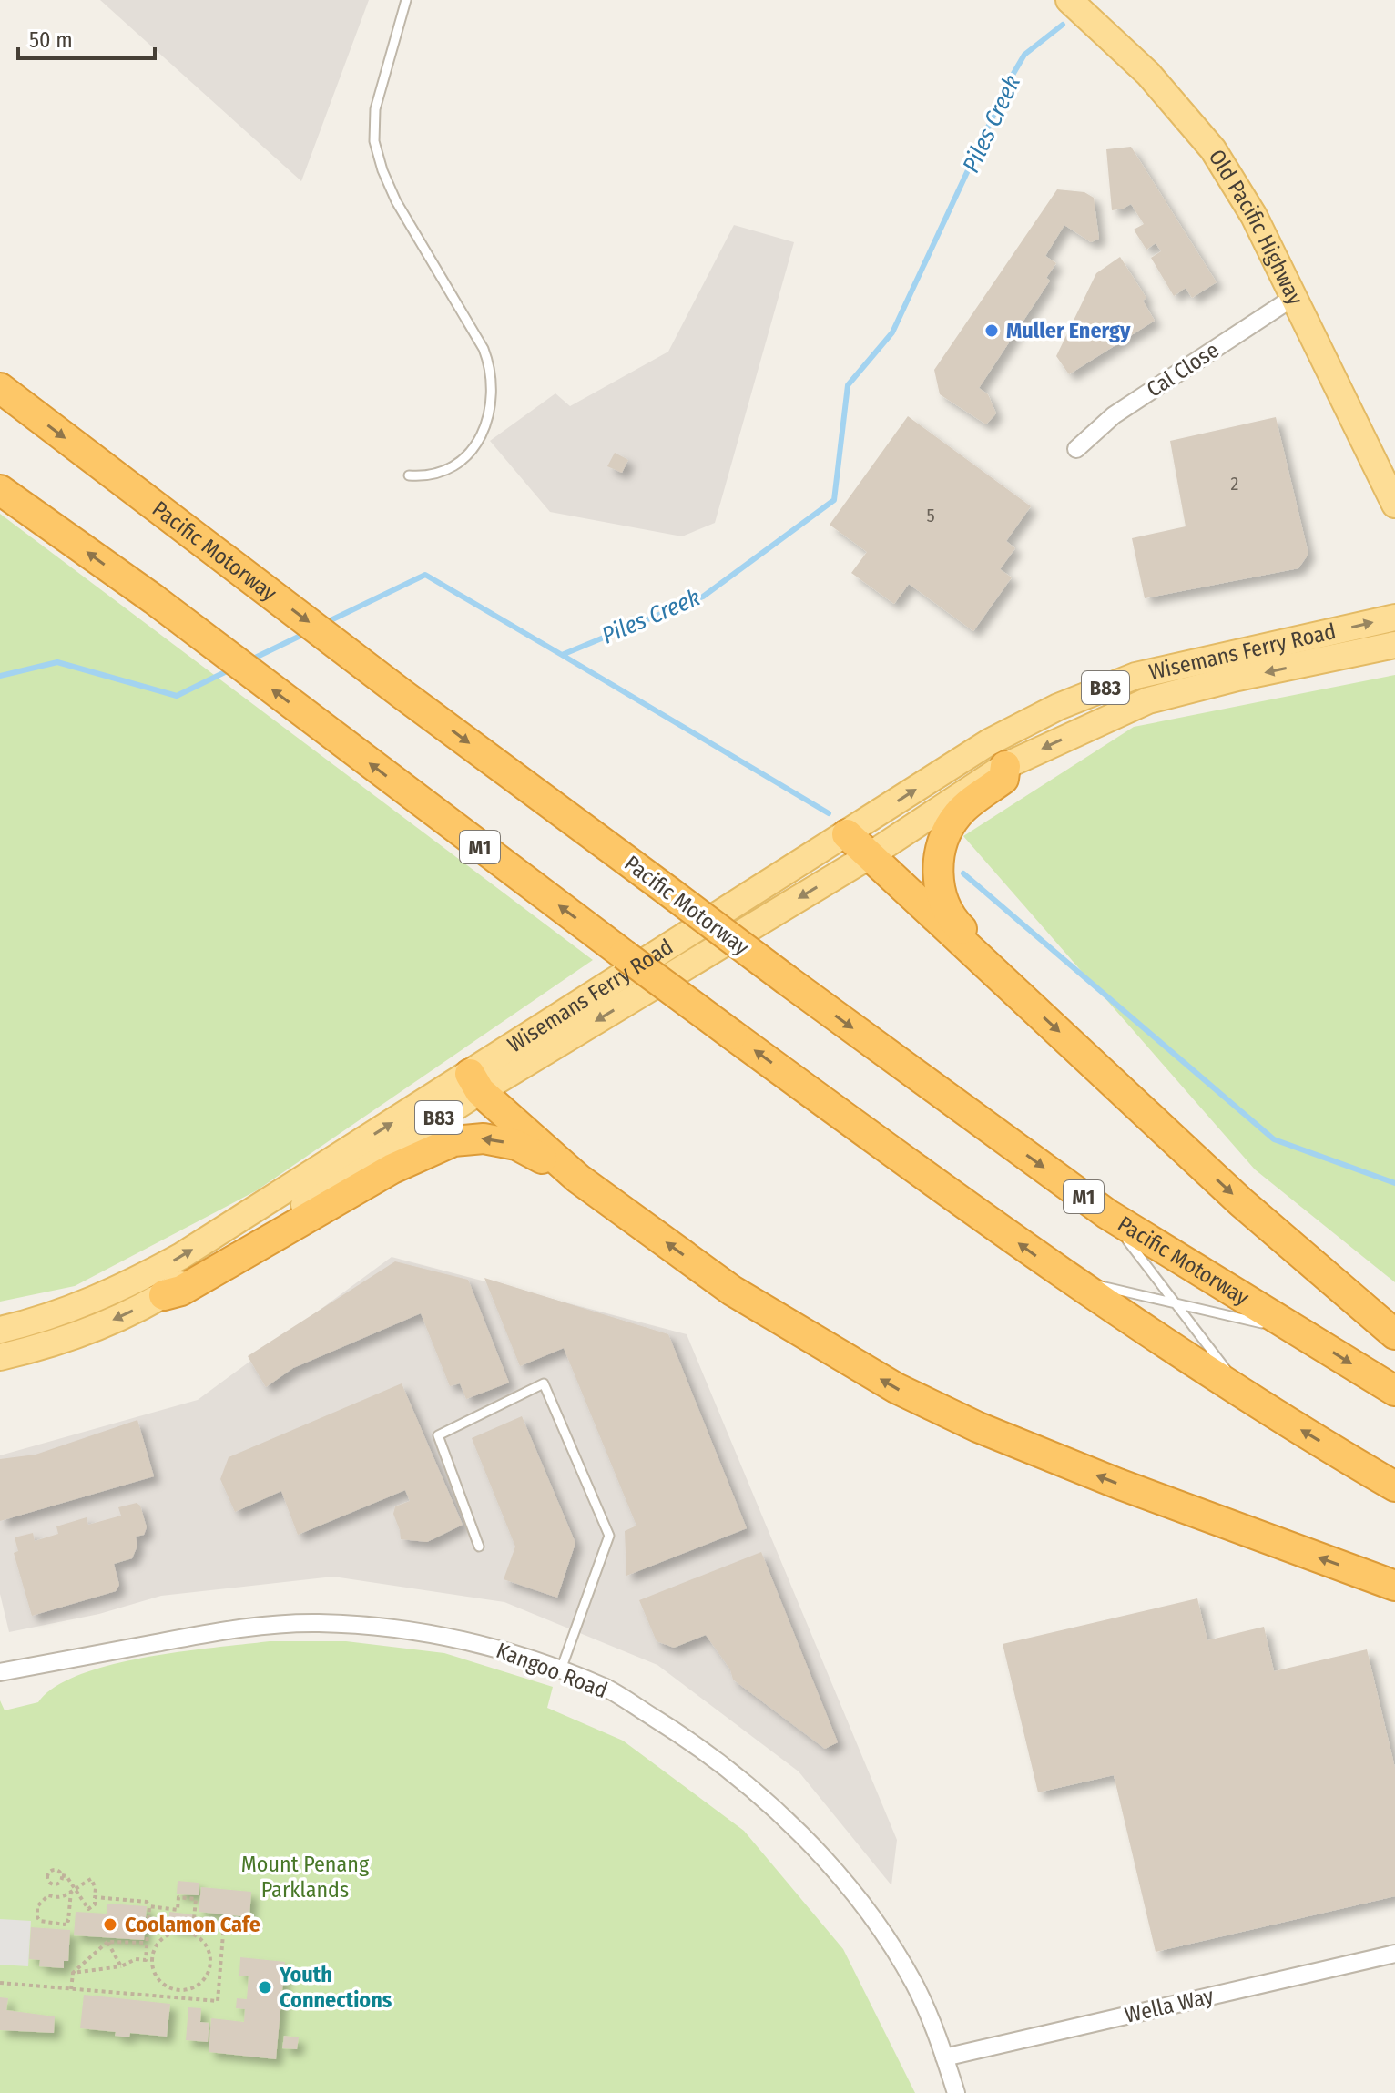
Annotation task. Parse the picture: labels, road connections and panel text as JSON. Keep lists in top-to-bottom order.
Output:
{
  "streets": {
    "highway": ["Pacific Motorway", "M1"],
    "main road": ["Old Pacific Highway", "Wisemans Ferry Road", "B83"],
    "street": ["Cal Close", "Kangoo Road", "Wella Way"]
  },
  "crossings": [
    ["Old Pacific Highway", "Cal Close"],
    ["Kangoo Road", "Wella Way"]
  ],
  "water": ["Piles Creek"],
  "parks": ["Mount Penang Parklands"],
  "places": ["Muller Energy", "Coolamon Cafe", "Youth Connections"],
  "house_numbers": ["2", "5"],
  "scale_bar": "50 m"
}
